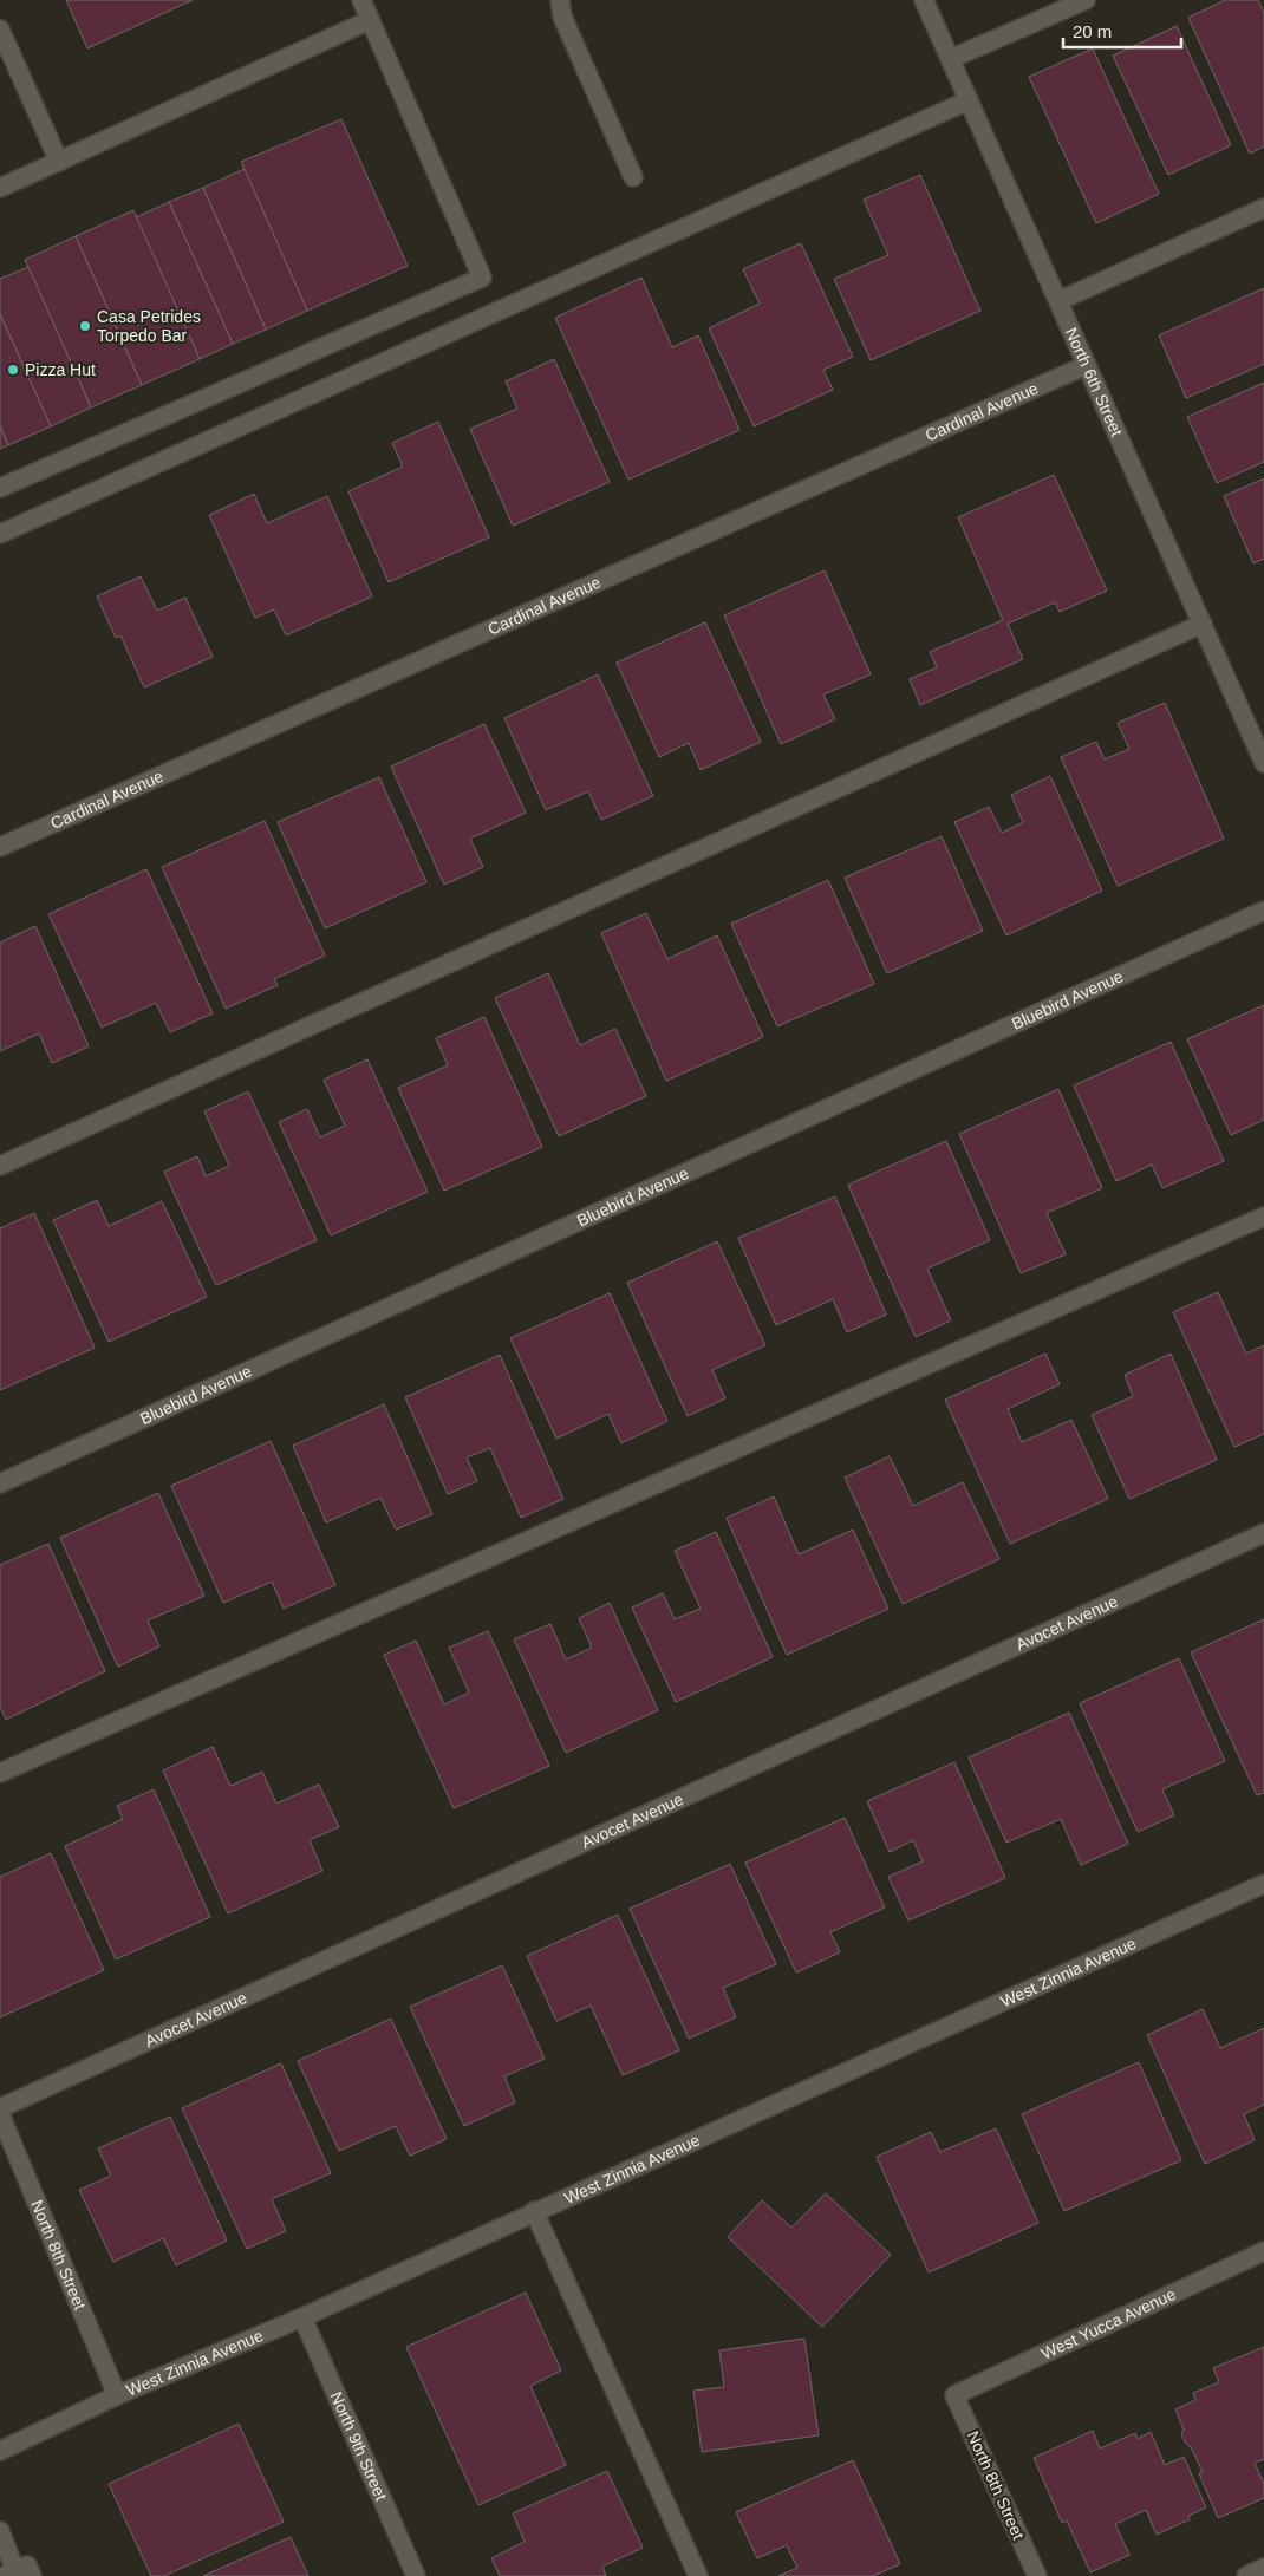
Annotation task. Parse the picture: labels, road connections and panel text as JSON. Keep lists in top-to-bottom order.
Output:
{
  "streets": {
    "street": [
      "North 6th Street",
      "Cardinal Avenue",
      "Bluebird Avenue",
      "Avocet Avenue",
      "West Zinnia Avenue",
      "North 8th Street",
      "West Yucca Avenue",
      "North 9th Street"
    ]
  },
  "crossings": [
    ["North 6th Street", "Cardinal Avenue"],
    ["West Zinnia Avenue", "North 8th Street"],
    ["West Zinnia Avenue", "North 9th Street"],
    ["North 8th Street", "West Yucca Avenue"]
  ],
  "places": ["Casa Petrides Torpedo Bar", "Pizza Hut"],
  "scale_bar": "20 m"
}
